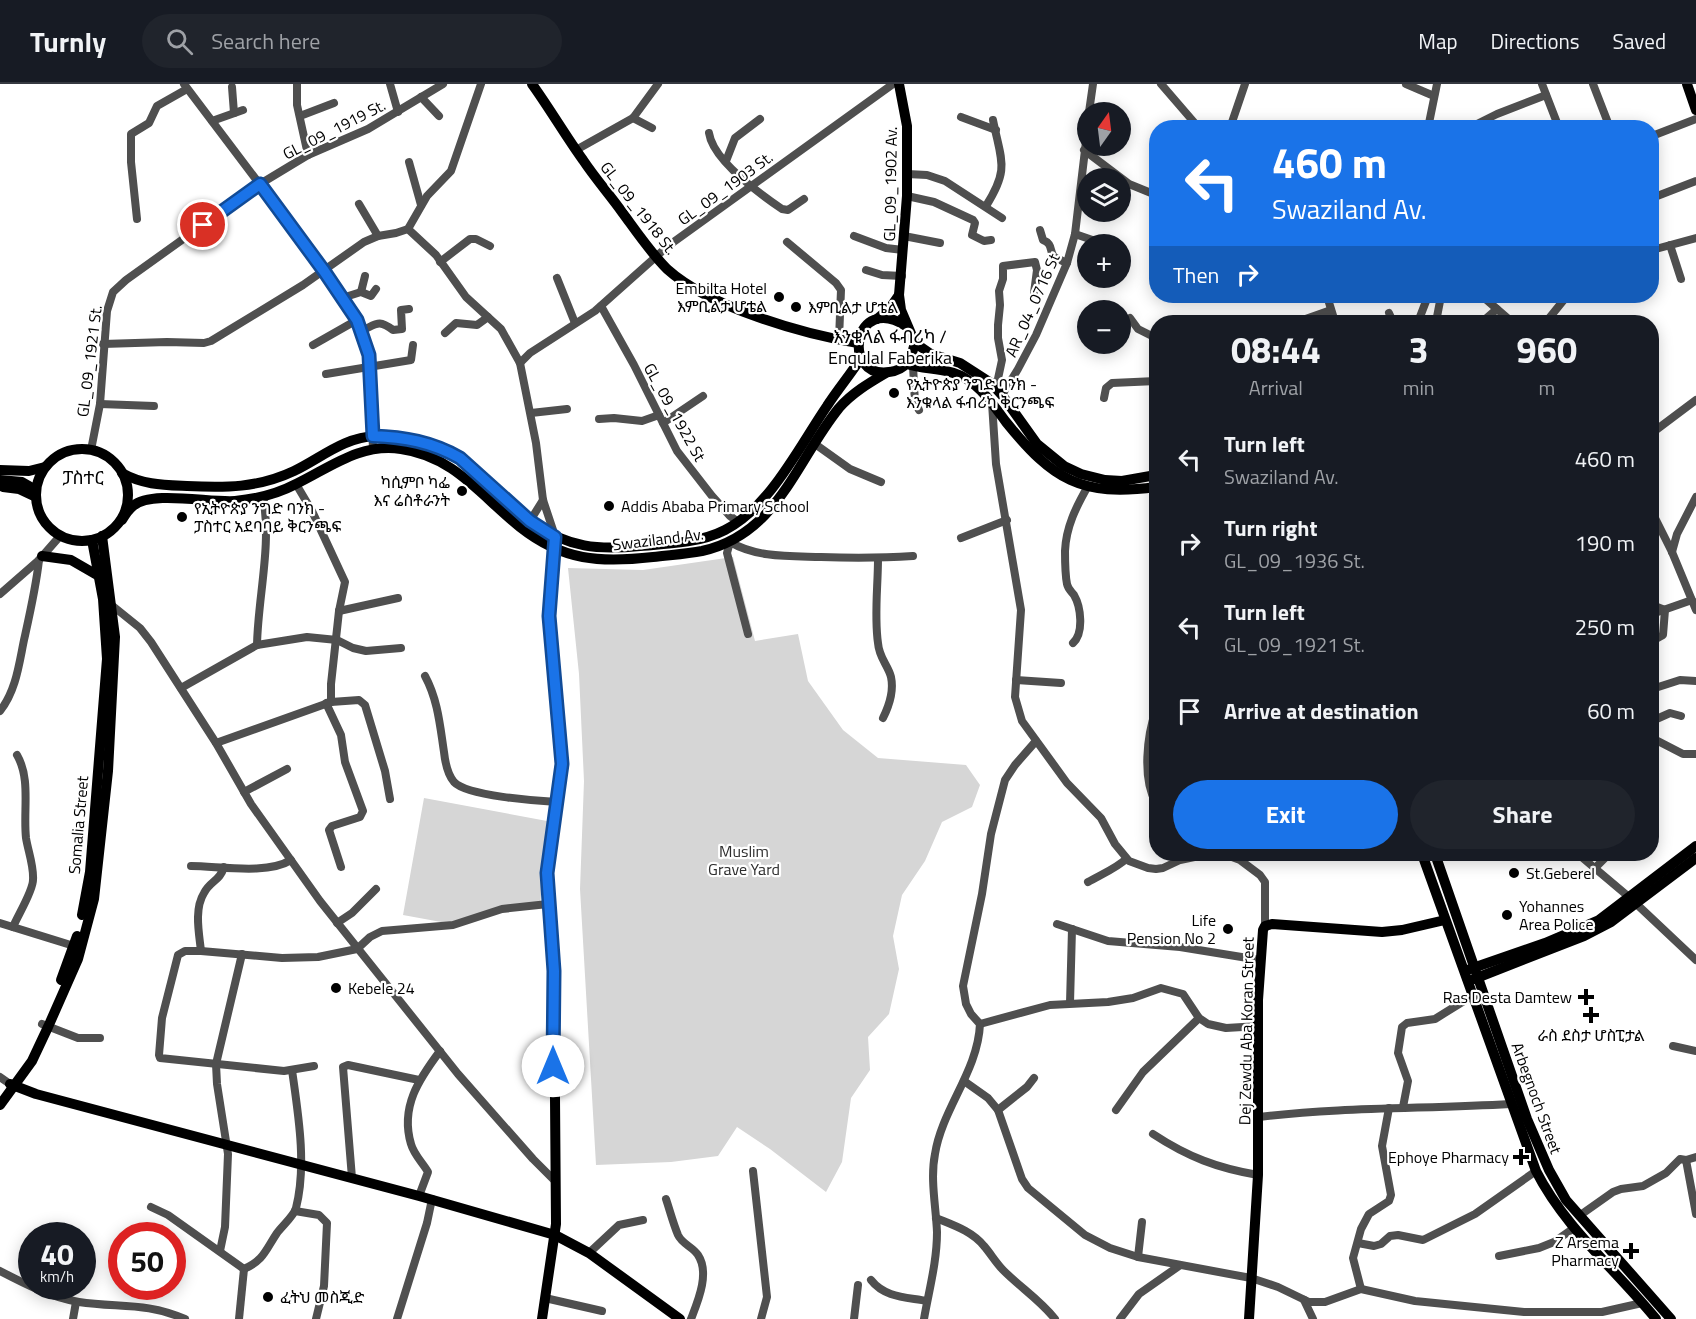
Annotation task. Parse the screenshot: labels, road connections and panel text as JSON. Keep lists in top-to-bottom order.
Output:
{
  "streets": {
    "main road": [
      "GL_09_1902 Av.",
      "GL_09_1918 St.",
      "Swaziland Av.",
      "Somalia Street",
      "Dej Zewdu Aba Koran Street",
      "Arbegnoch Street"
    ],
    "street": [
      "GL_09_1919 St.",
      "GL_09_1903 St.",
      "AR_04_0716 St",
      "GL_09_1921 St.",
      "GL_09_1922 St"
    ]
  },
  "crossings": [
    ["GL_09_1919 St.", "GL_09_1921 St."],
    ["GL_09_1902 Av.", "GL_09_1918 St."],
    ["GL_09_1902 Av.", "Swaziland Av."],
    ["GL_09_1903 St.", "GL_09_1918 St."],
    ["GL_09_1903 St.", "GL_09_1922 St"],
    ["GL_09_1918 St.", "Swaziland Av."],
    ["GL_09_1921 St.", "Swaziland Av."],
    ["GL_09_1921 St.", "Somalia Street"],
    ["GL_09_1922 St", "Swaziland Av."],
    ["Swaziland Av.", "Somalia Street"],
    ["Dej Zewdu Aba Koran Street", "Arbegnoch Street"]
  ],
  "districts": ["እንቁላል ፋብሪካ / Enqulal Faberika", "ፓስተር"],
  "parks": ["Muslim Grave Yard"],
  "places": {
    "other": [
      "Embilta Hotel እምቢልታ ሆቴል",
      "እምቢልታ ሆቴል",
      "የኢትዮጵያ ንግድ ባንክ - እንቁላል ፋብሪካ ቅርንጫፍ",
      "ካሲምቦ ካፌ እና ሬስቶራንት",
      "Addis Ababa Primary School",
      "የኢትዮጵያ ንግድ ባንክ - ፓስተር አደባባይ ቅርንጫፍ",
      "St.Geberel",
      "Yohannes Area Police",
      "Life Pension No 2",
      "Kebele 24",
      "ፈትህ መስጂድ"
    ],
    "health": [
      "Ras Desta Damtew",
      "ራስ ደስታ ሆስፒታል",
      "Ephoye Pharmacy",
      "Z Arsema Pharmacy"
    ]
  },
  "north": "top",
  "page": {
    "header": "Turnly",
    "search": "Search here",
    "nav": ["Map", "Directions", "Saved"],
    "map_buttons": ["+", "−"],
    "turn": ["460 m", "Swaziland Av."],
    "then": "Then",
    "eta": [
      "08:44",
      "Arrival",
      "3",
      "min",
      "960",
      "m"
    ],
    "list": [
      {
        "name": "Turn left",
        "note": "Swaziland Av.",
        "value": "460 m"
      },
      {
        "name": "Turn right",
        "note": "GL_09_1936 St.",
        "value": "190 m"
      },
      {
        "name": "Turn left",
        "note": "GL_09_1921 St.",
        "value": "250 m"
      },
      {
        "name": "Arrive at destination",
        "value": "60 m"
      }
    ],
    "buttons": ["Exit", "Share"],
    "speed": "40 km/h",
    "limit": "50"
  }
}
